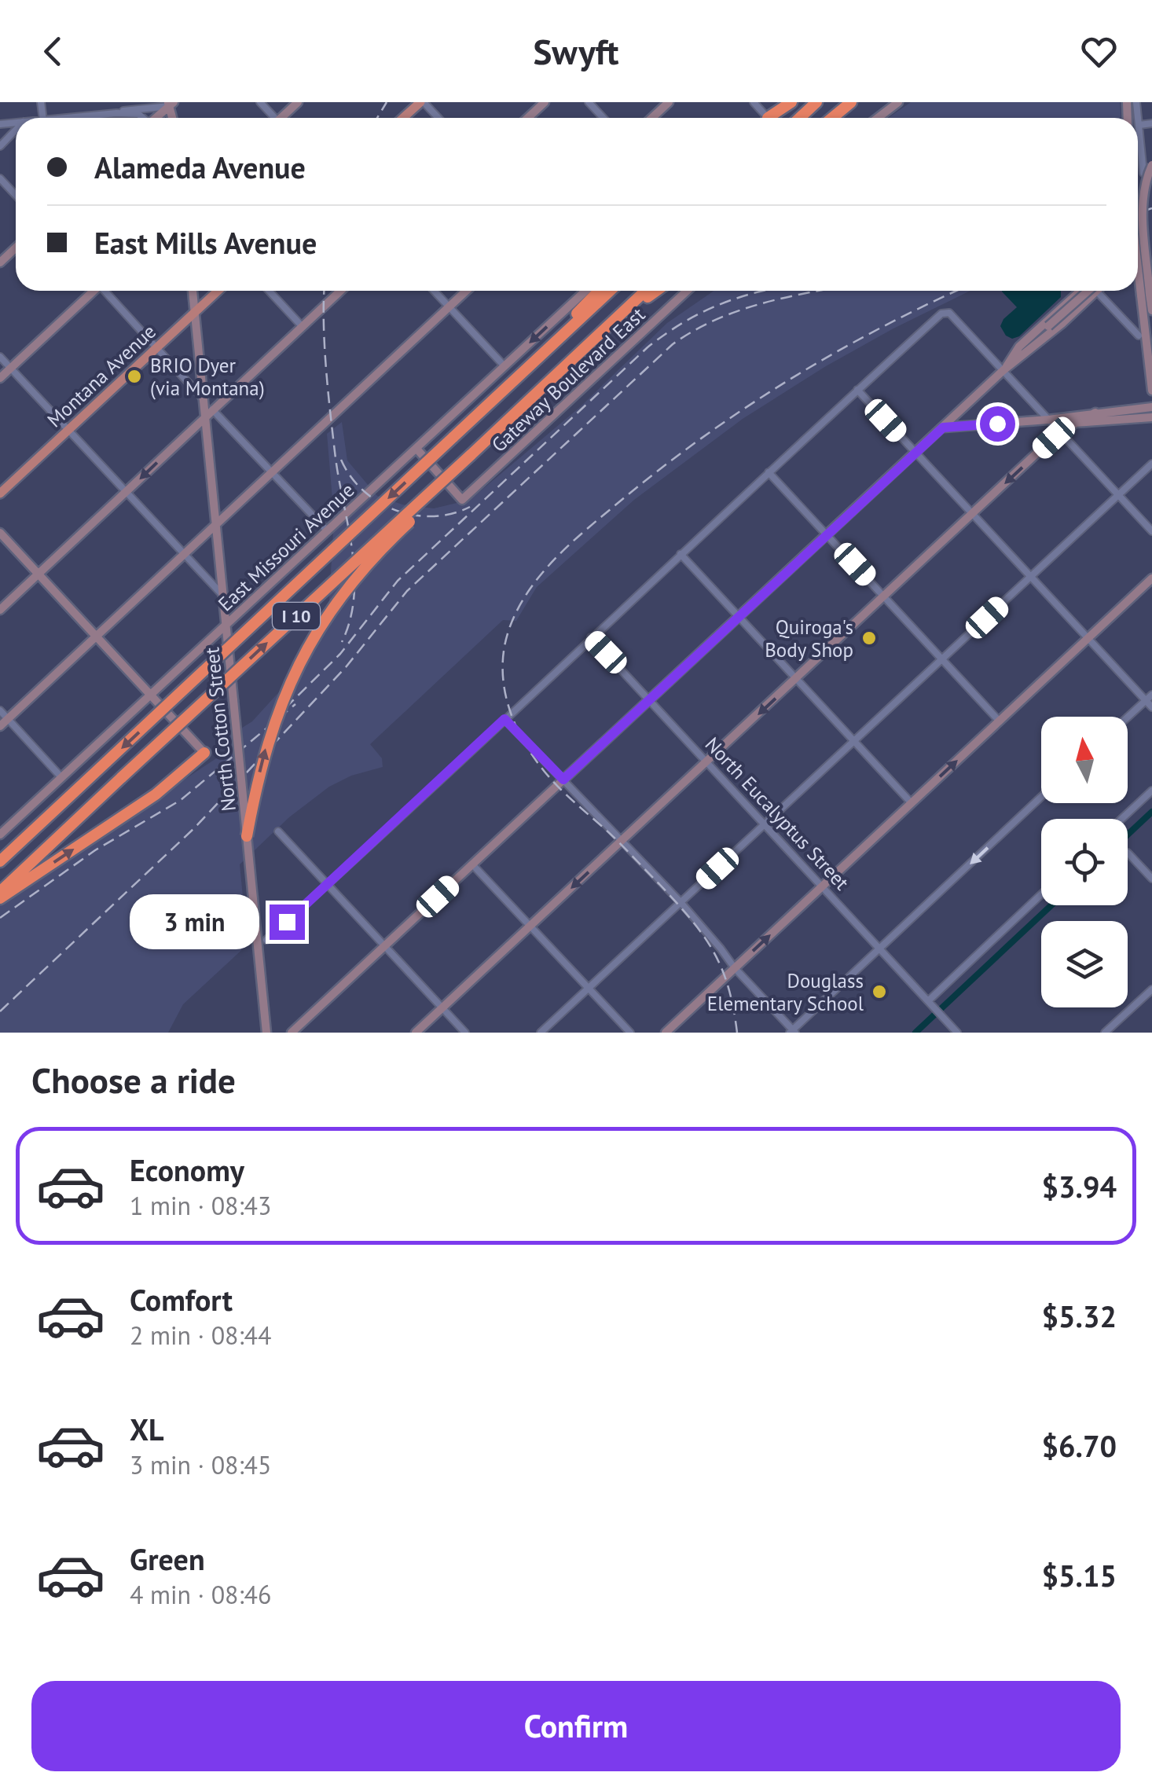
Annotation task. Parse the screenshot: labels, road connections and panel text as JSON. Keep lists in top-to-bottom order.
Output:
{
  "streets": {
    "highway": ["I 10"],
    "main road": [
      "Montana Avenue",
      "Gateway Boulevard East",
      "East Missouri Avenue",
      "North Cotton Street"
    ],
    "street": ["North Eucalyptus Street"]
  },
  "crossings": [
    ["Montana Avenue", "North Cotton Street"],
    ["Gateway Boulevard East", "East Missouri Avenue"],
    ["East Missouri Avenue", "North Cotton Street"]
  ],
  "places": ["BRIO Dyer (via Montana)", "Quiroga's Body Shop", "Douglass Elementary School"],
  "north": "top",
  "page": {
    "header": "Swyft",
    "banner": ["Alameda Avenue", "East Mills Avenue"],
    "bubble": "3 min",
    "heading": "Choose a ride",
    "list": [
      {
        "name": "Economy",
        "note": "1 min · 08:43",
        "value": "$3.94"
      },
      {
        "name": "Comfort",
        "note": "2 min · 08:44",
        "value": "$5.32"
      },
      {
        "name": "XL",
        "note": "3 min · 08:45",
        "value": "$6.70"
      },
      {
        "name": "Green",
        "note": "4 min · 08:46",
        "value": "$5.15"
      }
    ],
    "buttons": "Confirm"
  }
}
